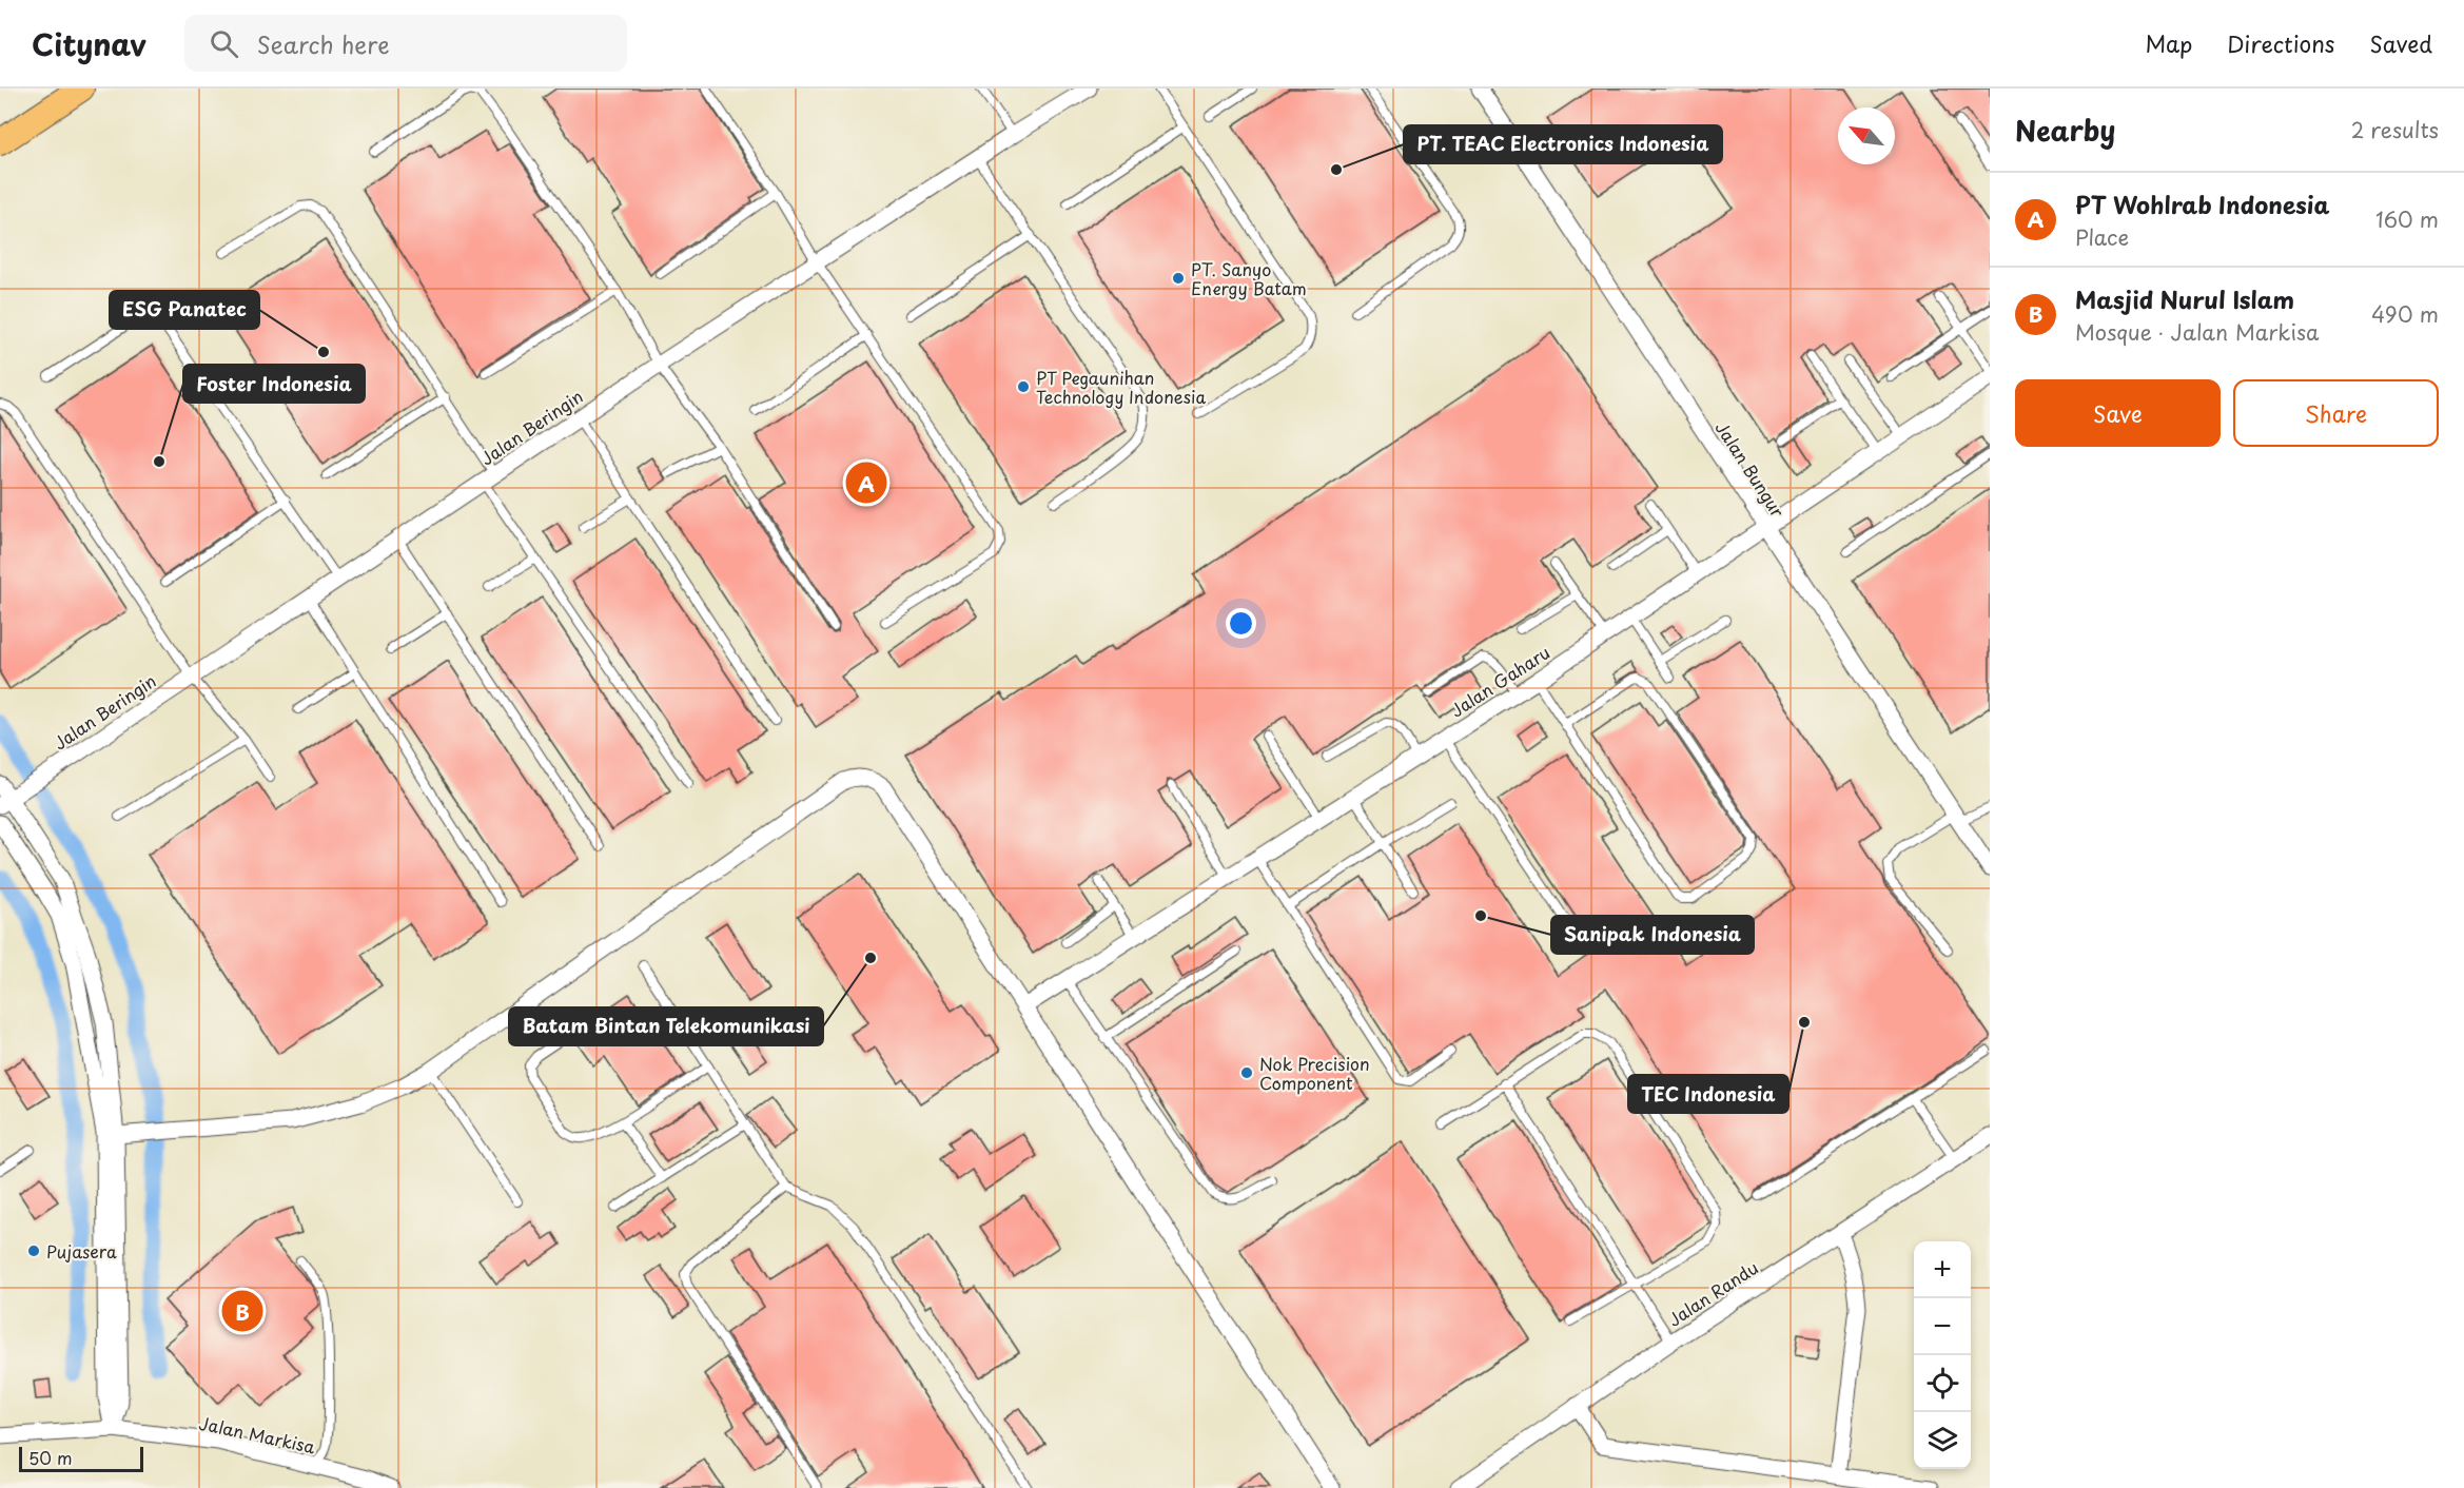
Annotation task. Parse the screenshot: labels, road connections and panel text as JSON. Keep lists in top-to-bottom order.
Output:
{
  "streets": {
    "street": [
      "Jalan Beringin",
      "Jalan Bungur",
      "Jalan Gaharu",
      "Jalan Randu",
      "Jalan Markisa"
    ]
  },
  "crossings": [
    ["Jalan Bungur", "Jalan Gaharu"]
  ],
  "places": [
    "PT. TEAC Electronics Indonesia",
    "PT. Sanyo Energy Batam",
    "ESG Panatec",
    "PT Pegaunihan Technology Indonesia",
    "Foster Indonesia",
    "Sanipak Indonesia",
    "Batam Bintan Telekomunikasi",
    "TEC Indonesia",
    "Nok Precision Component",
    "Pujasera"
  ],
  "scale_bar": "50 m",
  "north": "top left",
  "page": {
    "header": "Citynav",
    "search": "Search here",
    "nav": ["Map", "Directions", "Saved"],
    "heading": ["Nearby", "2 results"],
    "list": [
      {
        "mark": "A",
        "name": "PT Wohlrab Indonesia",
        "note": "Place",
        "value": "160 m"
      },
      {
        "mark": "B",
        "name": "Masjid Nurul Islam",
        "note": "Mosque · Jalan Markisa",
        "value": "490 m"
      }
    ],
    "buttons": ["Save", "Share"],
    "pins": ["A", "B"],
    "map_buttons": ["+", "−"],
    "scale": "50 m"
  }
}
